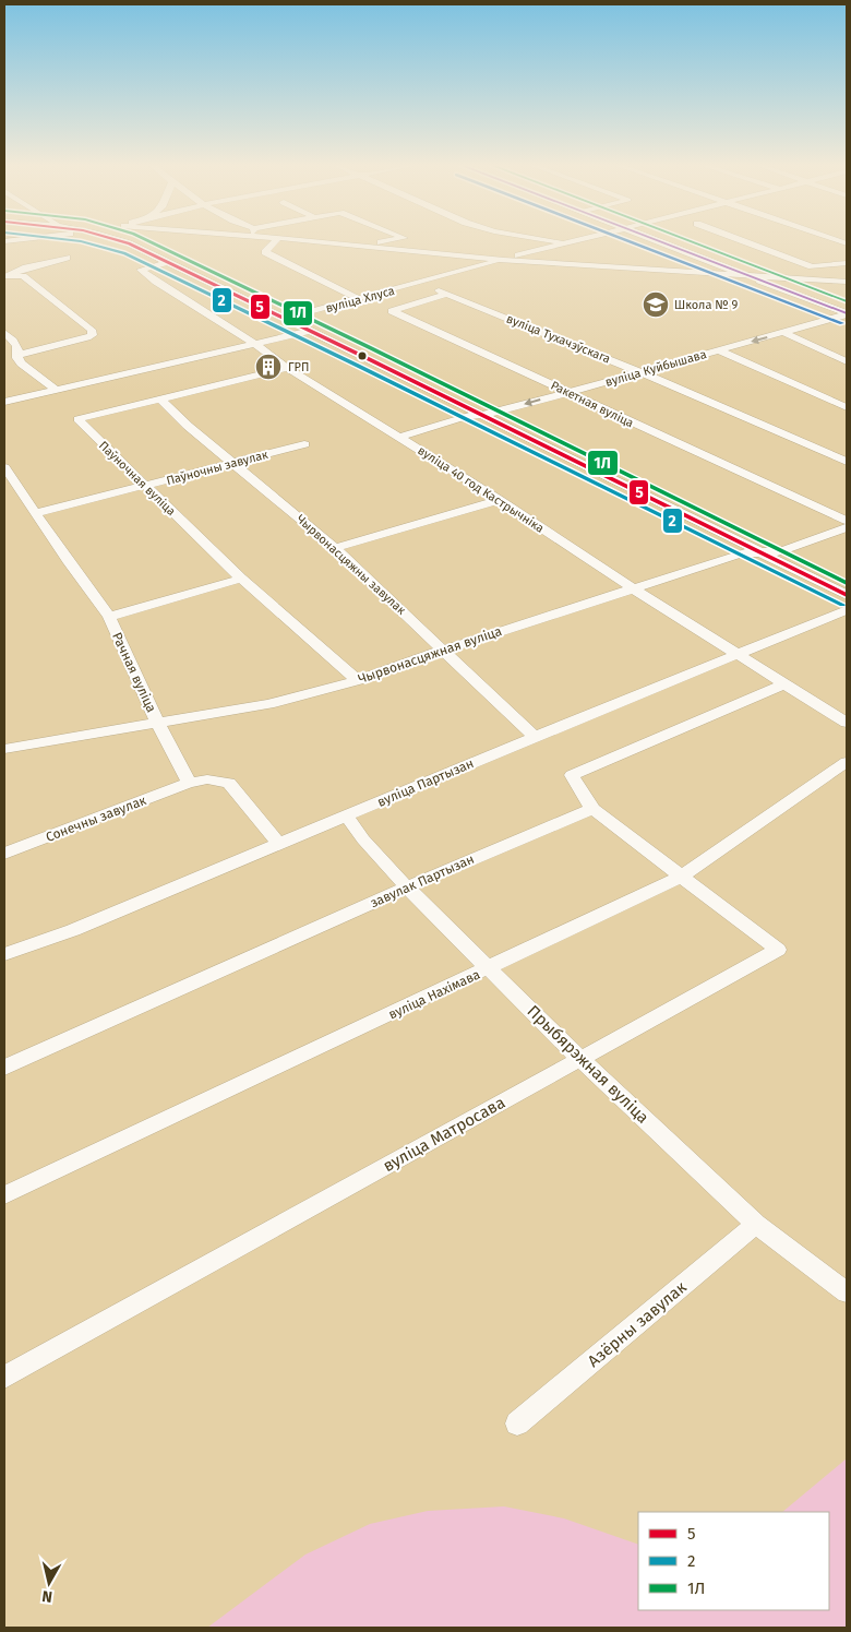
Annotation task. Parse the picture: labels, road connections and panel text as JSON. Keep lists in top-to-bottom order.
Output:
{
  "streets": {
    "street": [
      "вуліца Хлуса",
      "вуліца Тухачэўскага",
      "вуліца Куйбышава",
      "Ракетная вуліца",
      "Паўночны завулак",
      "Паўночная вуліца",
      "вуліца 40 год Кастрычніка",
      "Чырвонасцяжны завулак",
      "Чырвонасцяжная вуліца",
      "Рачная вуліца",
      "вуліца Партызан",
      "Сонечны завулак",
      "завулак Партызан",
      "вуліца Нахімава",
      "Прыбярэжная вуліца",
      "вуліца Матросава",
      "Азёрны завулак"
    ]
  },
  "crossings": [
    ["вуліца Хлуса", "вуліца Тухачэўскага"],
    ["вуліца Тухачэўскага", "вуліца Куйбышава"],
    ["вуліца Тухачэўскага", "Ракетная вуліца"],
    ["вуліца Куйбышава", "Ракетная вуліца"],
    ["вуліца Куйбышава", "вуліца 40 год Кастрычніка"],
    ["Паўночны завулак", "Паўночная вуліца"],
    ["Паўночны завулак", "Чырвонасцяжны завулак"],
    ["Паўночны завулак", "Рачная вуліца"],
    ["Паўночная вуліца", "вуліца 40 год Кастрычніка"],
    ["Паўночная вуліца", "Чырвонасцяжны завулак"],
    ["Паўночная вуліца", "Чырвонасцяжная вуліца"],
    ["вуліца 40 год Кастрычніка", "Чырвонасцяжная вуліца"],
    ["вуліца 40 год Кастрычніка", "вуліца Партызан"],
    ["Чырвонасцяжны завулак", "Чырвонасцяжная вуліца"],
    ["Чырвонасцяжны завулак", "вуліца Партызан"],
    ["Чырвонасцяжная вуліца", "Рачная вуліца"],
    ["Рачная вуліца", "Сонечны завулак"],
    ["вуліца Партызан", "Прыбярэжная вуліца"],
    ["завулак Партызан", "Прыбярэжная вуліца"],
    ["вуліца Нахімава", "Прыбярэжная вуліца"],
    ["вуліца Нахімава", "вуліца Матросава"],
    ["Прыбярэжная вуліца", "вуліца Матросава"],
    ["Прыбярэжная вуліца", "Азёрны завулак"]
  ],
  "places": {
    "school or university": ["Школа № 9"],
    "building": ["ГРП"]
  },
  "lines": ["transit line 5", "transit line 2", "transit line 1Л"],
  "legend": ["5", "2", "1Л"],
  "north": "bottom"
}
